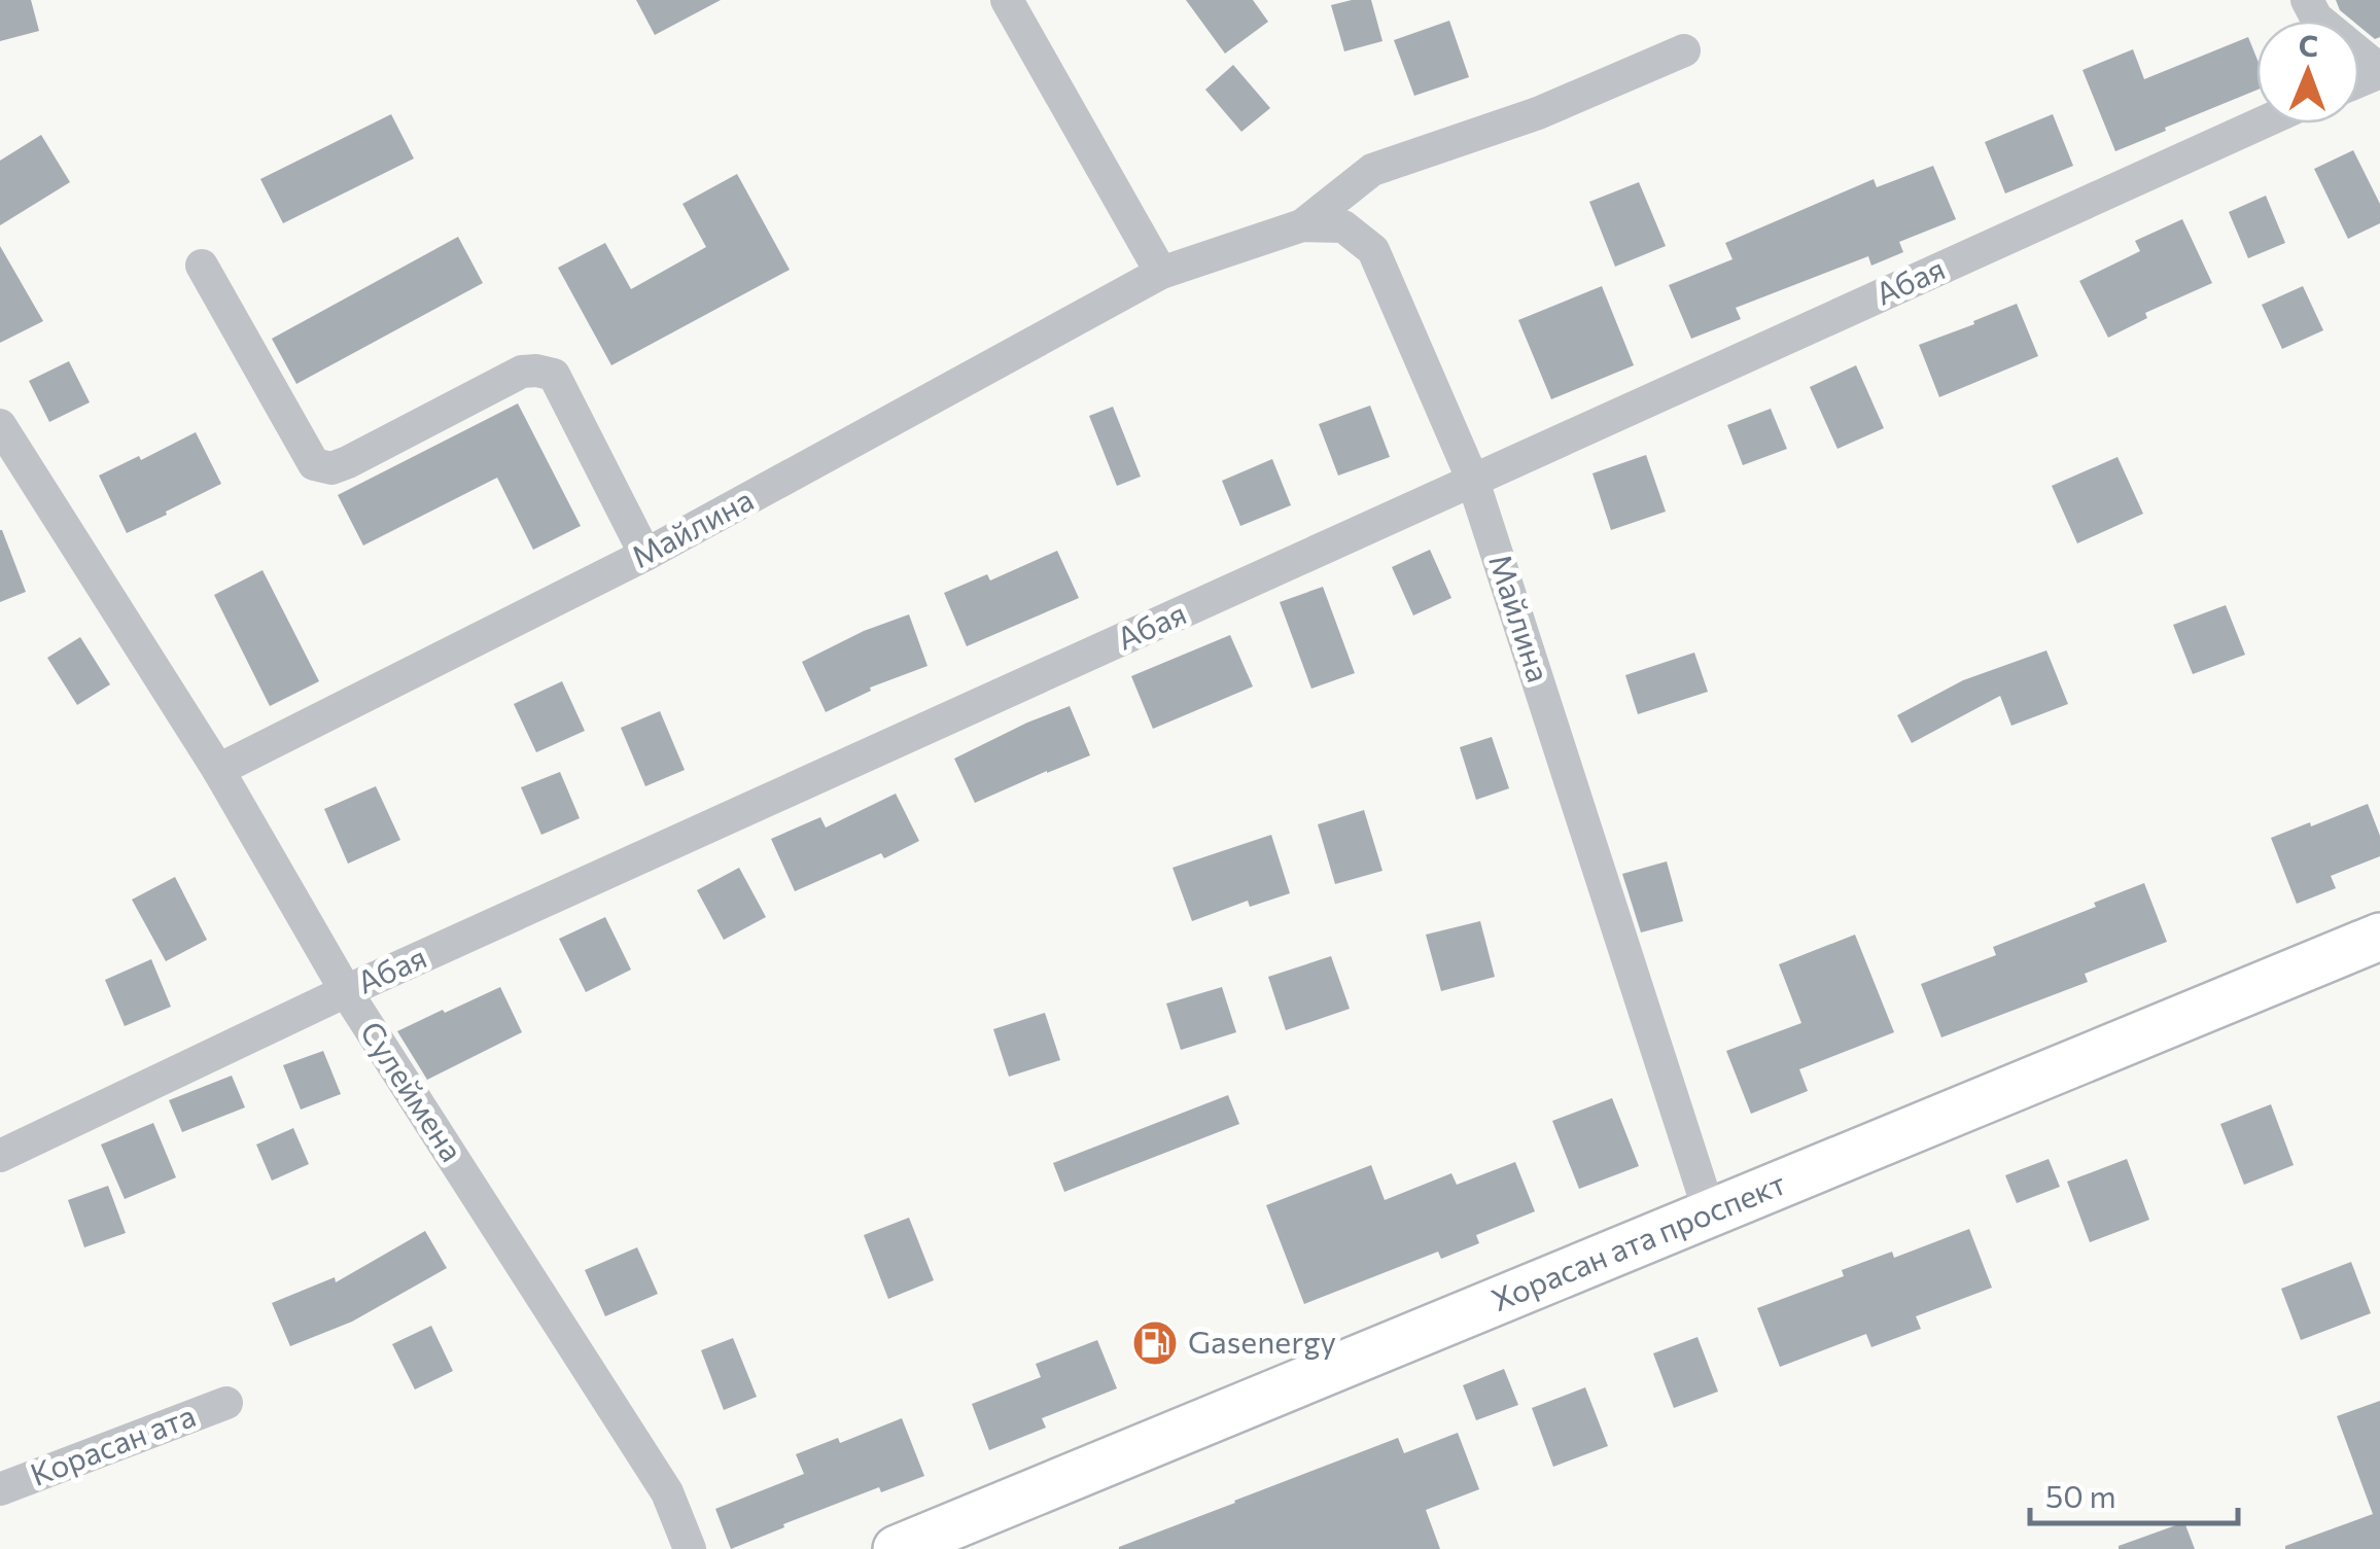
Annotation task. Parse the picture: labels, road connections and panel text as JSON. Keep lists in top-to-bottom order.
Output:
{
  "streets": {
    "main road": ["Хорасан ата проспект"],
    "street": [
      "Абая",
      "Майлина",
      "Сулеймена",
      "Корасан ата"
    ]
  },
  "crossings": [
    ["Абая", "Майлина"],
    ["Абая", "Сулеймена"],
    ["Майлина", "Сулеймена"],
    ["Майлина", "Хорасан ата проспект"]
  ],
  "places": {
    "fuel station": ["Gasenergy"]
  },
  "scale_bar": "50 m",
  "north": "top"
}
